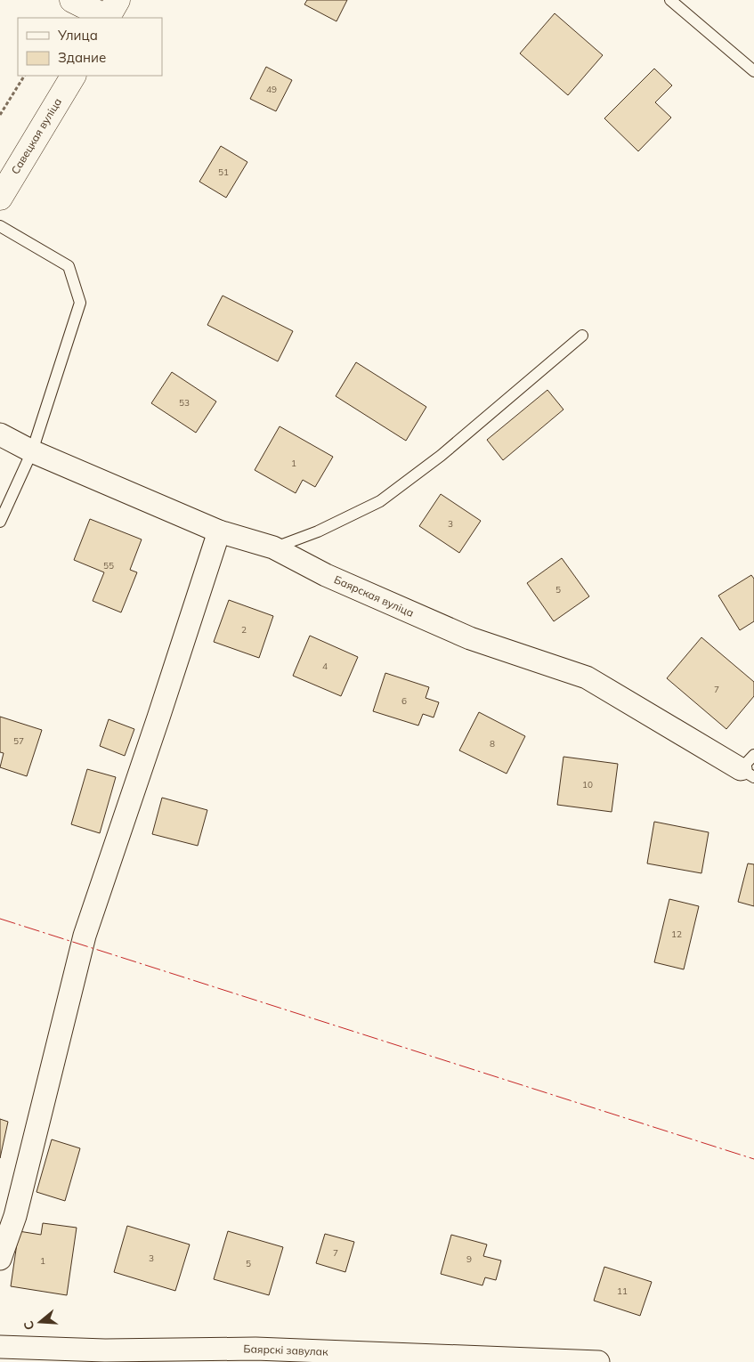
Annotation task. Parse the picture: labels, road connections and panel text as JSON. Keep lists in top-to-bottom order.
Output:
{
  "streets": {
    "main road": ["Савецкая вуліца"],
    "street": ["Баярская вуліца", "Баярскі завулак"]
  },
  "house_numbers": [
    "49",
    "51",
    "53",
    "1",
    "3",
    "55",
    "5",
    "2",
    "4",
    "7",
    "6",
    "57",
    "8",
    "10",
    "12",
    "7",
    "3",
    "9",
    "1",
    "5",
    "11"
  ],
  "legend": ["Улица", "Здание"],
  "north": "left"
}
